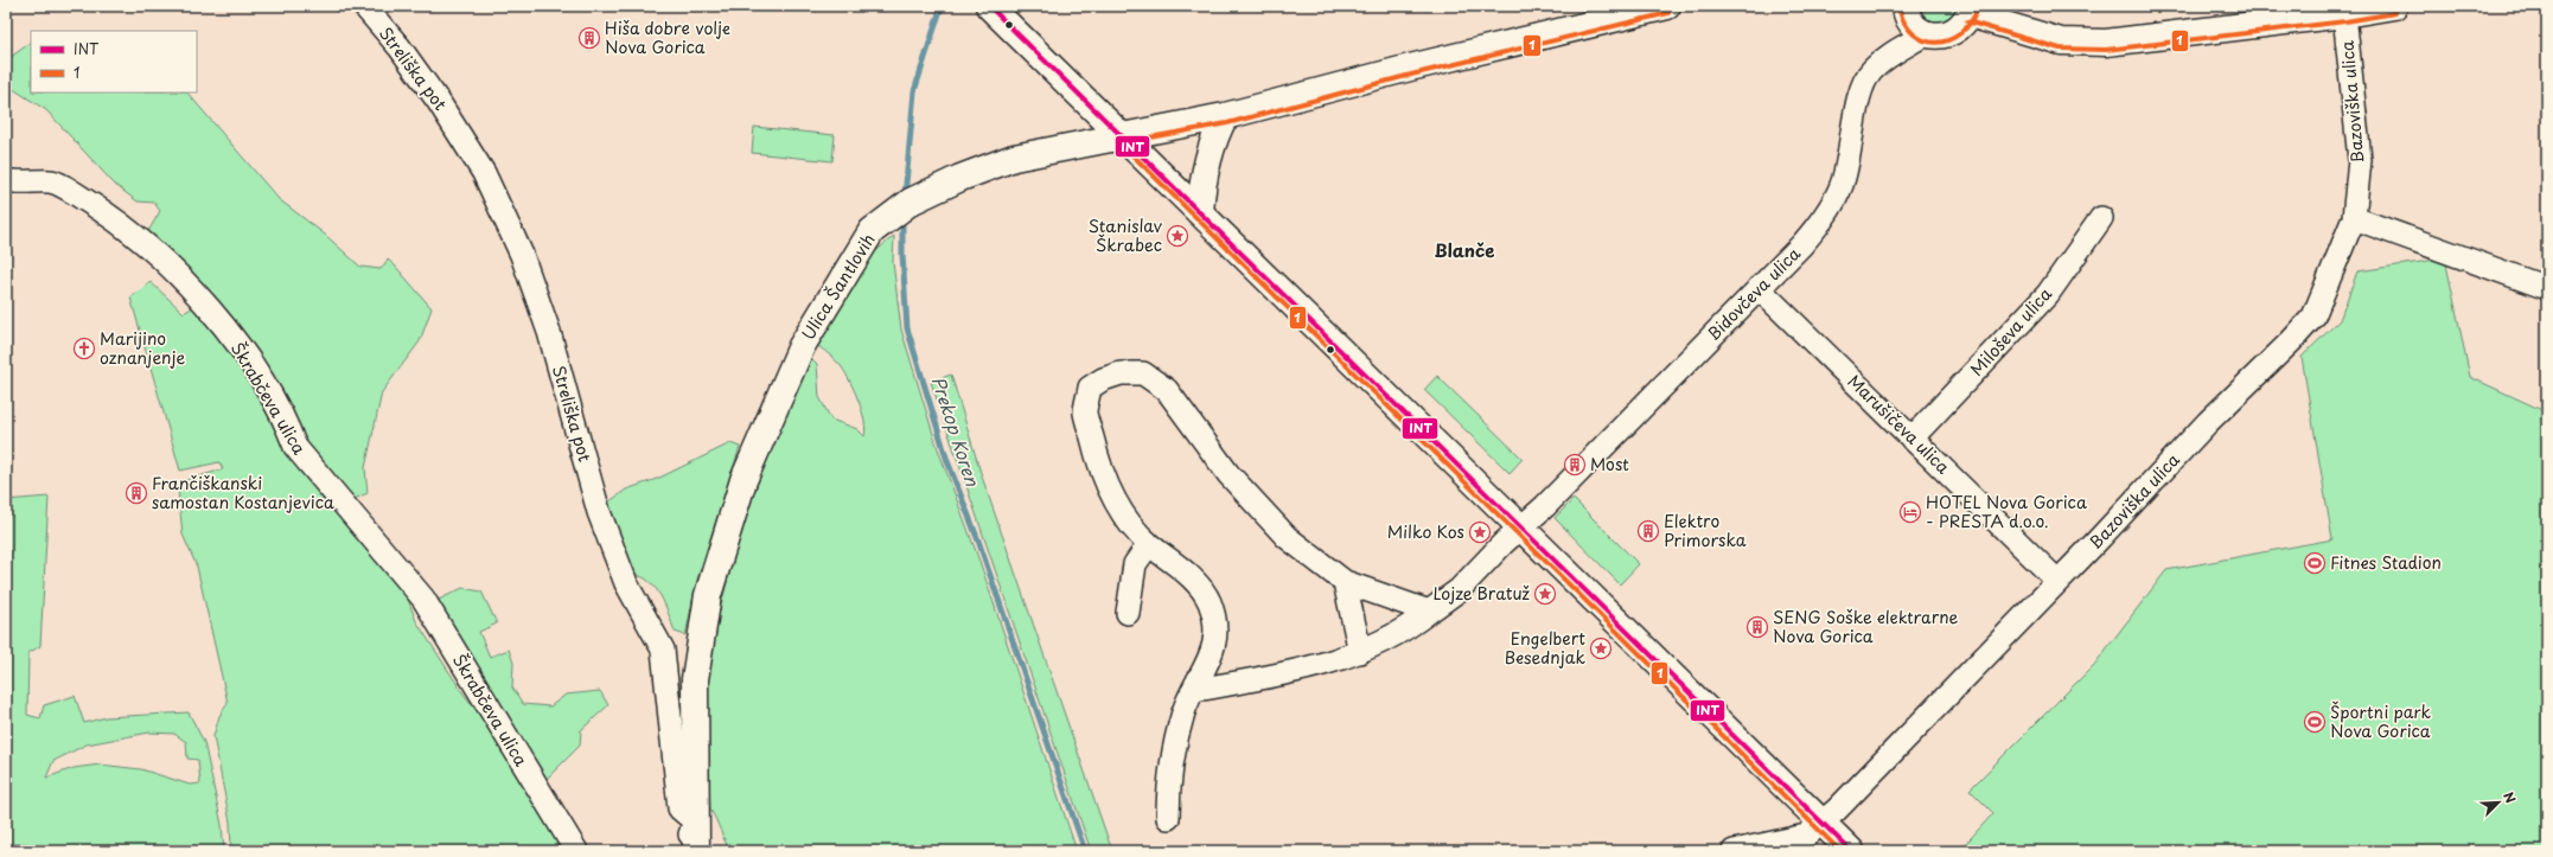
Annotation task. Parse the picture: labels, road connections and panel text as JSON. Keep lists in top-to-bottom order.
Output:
{
  "streets": {
    "street": [
      "Streliška pot",
      "Bazoviška ulica",
      "Ulica Šantlovih",
      "Bidovčeva ulica",
      "Miloševa ulica",
      "Škrabčeva ulica",
      "Marušičeva ulica"
    ]
  },
  "crossings": [
    ["Streliška pot", "Ulica Šantlovih"],
    ["Bazoviška ulica", "Marušičeva ulica"],
    ["Bidovčeva ulica", "Marušičeva ulica"],
    ["Miloševa ulica", "Marušičeva ulica"]
  ],
  "districts": ["Blanče"],
  "water": ["Prekop Koren"],
  "places": {
    "building": [
      "Hiša dobre volje Nova Gorica",
      "Most",
      "Frančiškanski samostan Kostanjevica",
      "Elektro Primorska",
      "SENG Soške elektrarne Nova Gorica"
    ],
    "place": [
      "Stanislav Škrabec",
      "Milko Kos",
      "Lojze Bratuž",
      "Engelbert Besednjak"
    ],
    "church": ["Marijino oznanjenje"],
    "hotel": ["HOTEL Nova Gorica - PRESTA d.o.o."],
    "sports": ["Fitnes Stadion", "Športni park Nova Gorica"]
  },
  "lines": ["transit line INT", "transit line 1"],
  "legend": ["INT", "1"],
  "north": "top right"
}
